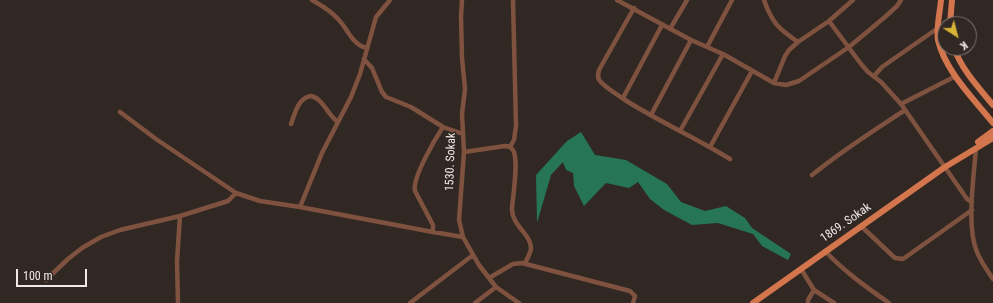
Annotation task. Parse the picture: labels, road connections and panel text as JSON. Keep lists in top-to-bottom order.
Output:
{
  "streets": {
    "main road": ["1869. Sokak"],
    "street": ["1530. Sokak"]
  },
  "scale_bar": "100 m",
  "north": "bottom right"
}
